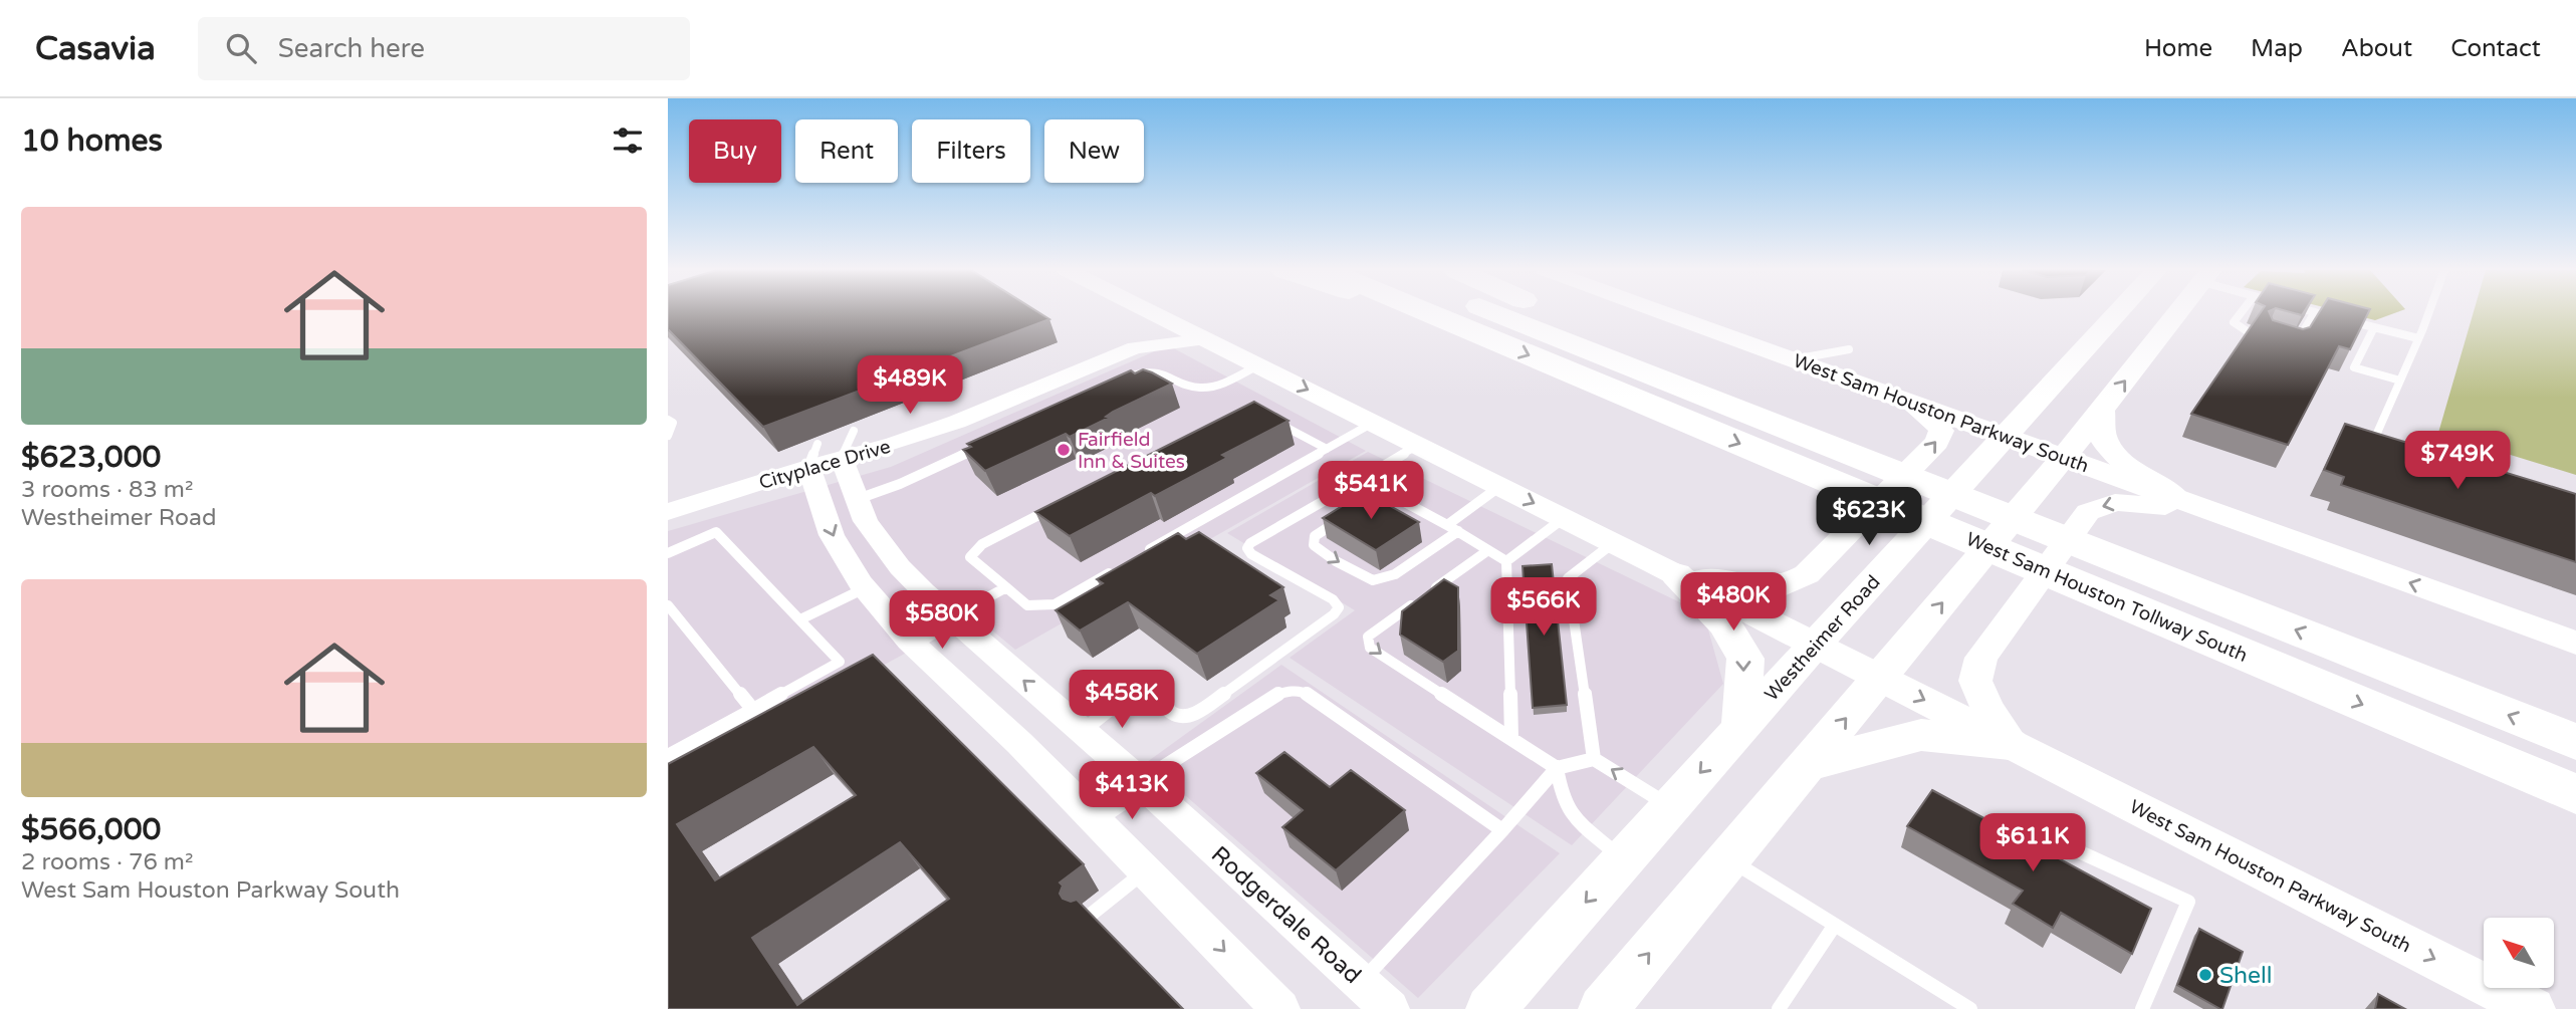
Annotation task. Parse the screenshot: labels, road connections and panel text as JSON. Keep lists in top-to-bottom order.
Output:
{
  "streets": {
    "highway": ["West Sam Houston Tollway South"],
    "main road": ["West Sam Houston Parkway South", "Westheimer Road"],
    "street": ["Cityplace Drive", "Rodgerdale Road"]
  },
  "crossings": [
    ["West Sam Houston Parkway South", "Cityplace Drive"],
    ["West Sam Houston Parkway South", "Westheimer Road"],
    ["Cityplace Drive", "Rodgerdale Road"]
  ],
  "places": ["Fairfield Inn & Suites", "Shell"],
  "north": "top left",
  "page": {
    "header": "Casavia",
    "search": "Search here",
    "nav": [
      "Home",
      "Map",
      "About",
      "Contact"
    ],
    "heading": "10 homes",
    "chip": [
      "Buy",
      "Rent",
      "Filters",
      "New"
    ],
    "list": [
      {
        "name": "$623,000",
        "note": "3 rooms · 83 m² · Westheimer Road"
      },
      {
        "name": "$566,000",
        "note": "2 rooms · 76 m² · West Sam Houston Parkway South"
      }
    ],
    "price": [
      "$489K",
      "$749K",
      "$541K",
      "$623K",
      "$480K",
      "$566K",
      "$580K",
      "$458K",
      "$413K",
      "$611K"
    ]
  }
}
